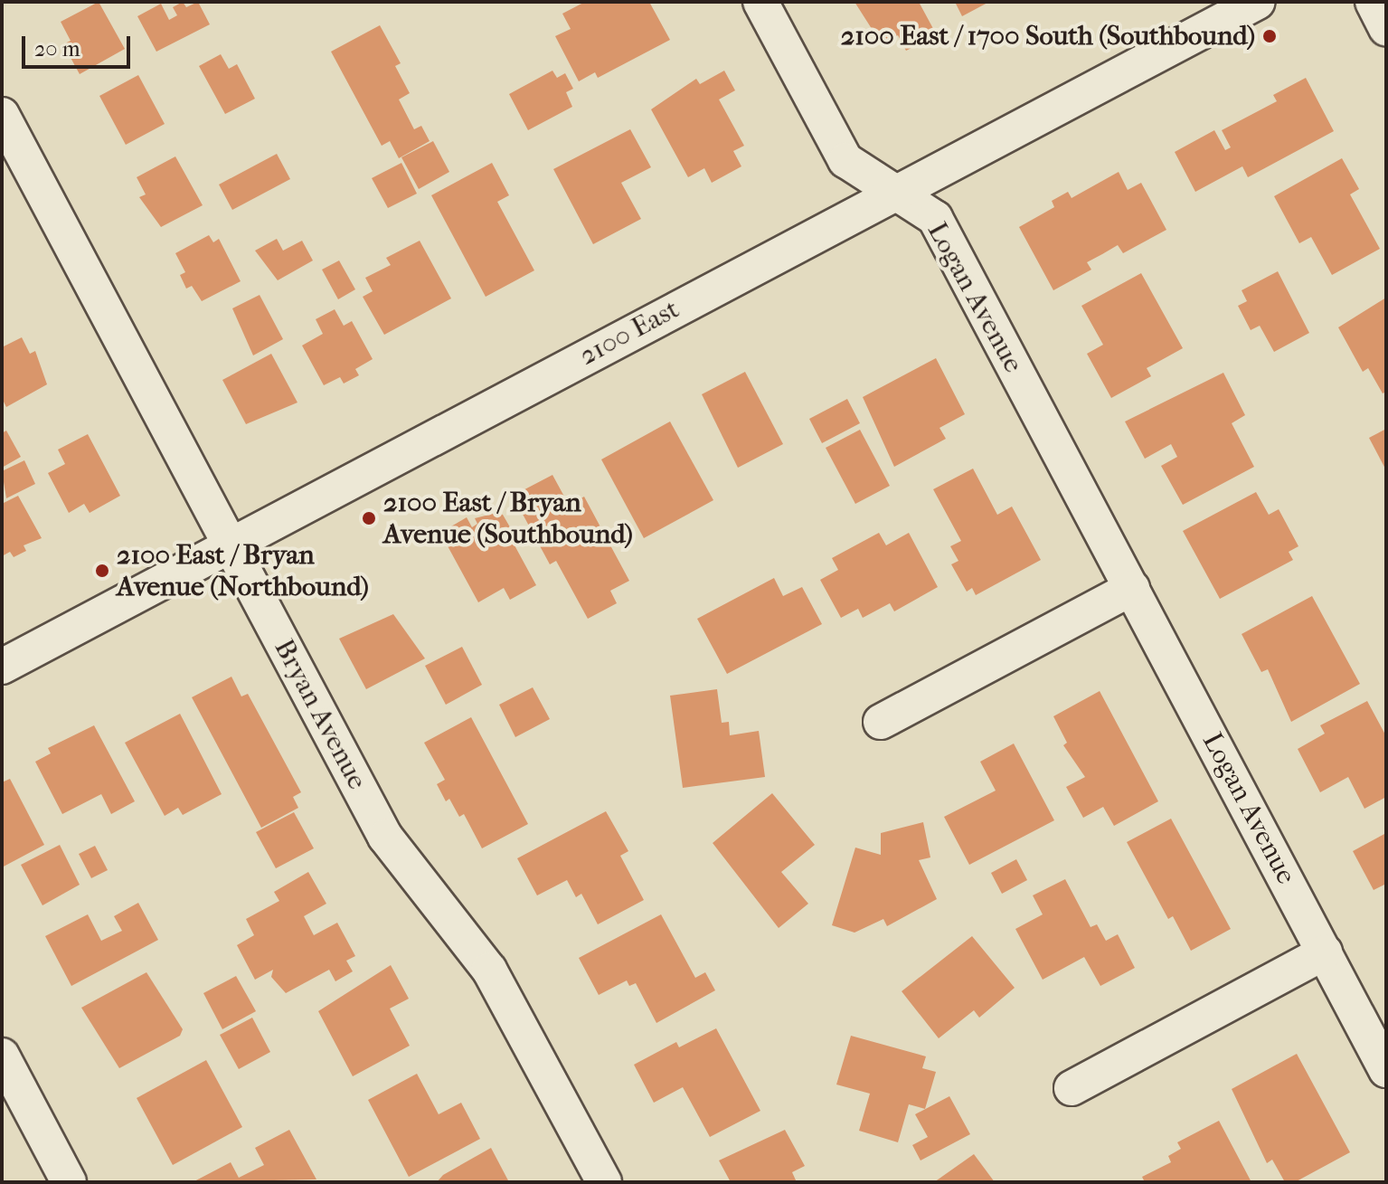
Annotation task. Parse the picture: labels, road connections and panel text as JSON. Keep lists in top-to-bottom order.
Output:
{
  "streets": {
    "street": ["Logan Avenue", "2100 East", "Bryan Avenue"]
  },
  "crossings": [
    ["Logan Avenue", "2100 East"],
    ["2100 East", "Bryan Avenue"]
  ],
  "places": ["2100 East / 1700 South (Southbound)", "2100 East / Bryan Avenue (Southbound)", "2100 East / Bryan Avenue (Northbound)"],
  "scale_bar": "20 m"
}
